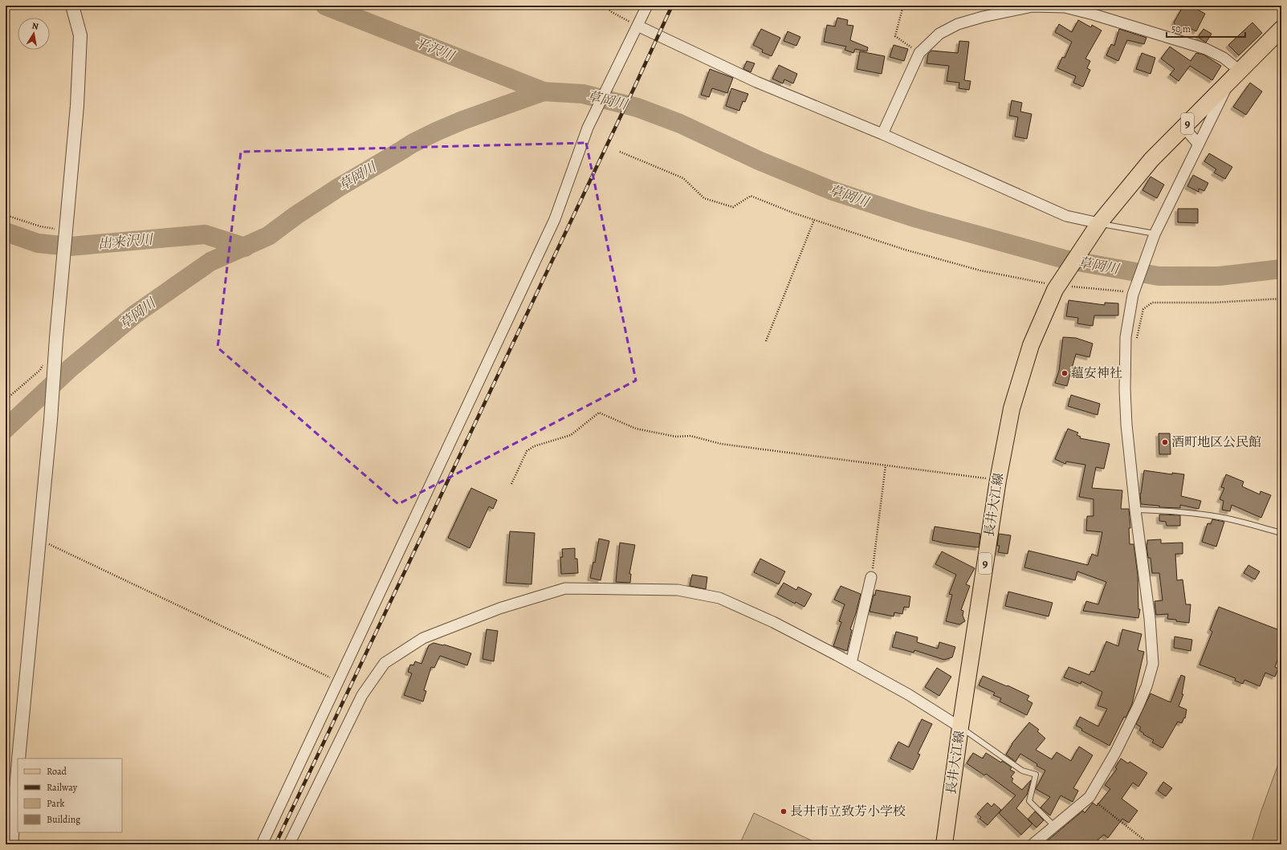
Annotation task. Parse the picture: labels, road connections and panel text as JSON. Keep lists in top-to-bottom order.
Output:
{
  "streets": {
    "main road": ["9", "長井大江線"]
  },
  "crossings": [
    ["9", "長井大江線"]
  ],
  "water": ["平沢川", "草岡川", "出来沢川"],
  "places": ["蘊安神社", "酒町地区公民館", "長井市立致芳小学校"],
  "legend": [
    "Road",
    "Railway",
    "Park",
    "Building"
  ],
  "scale_bar": "50 m",
  "north": "top"
}
